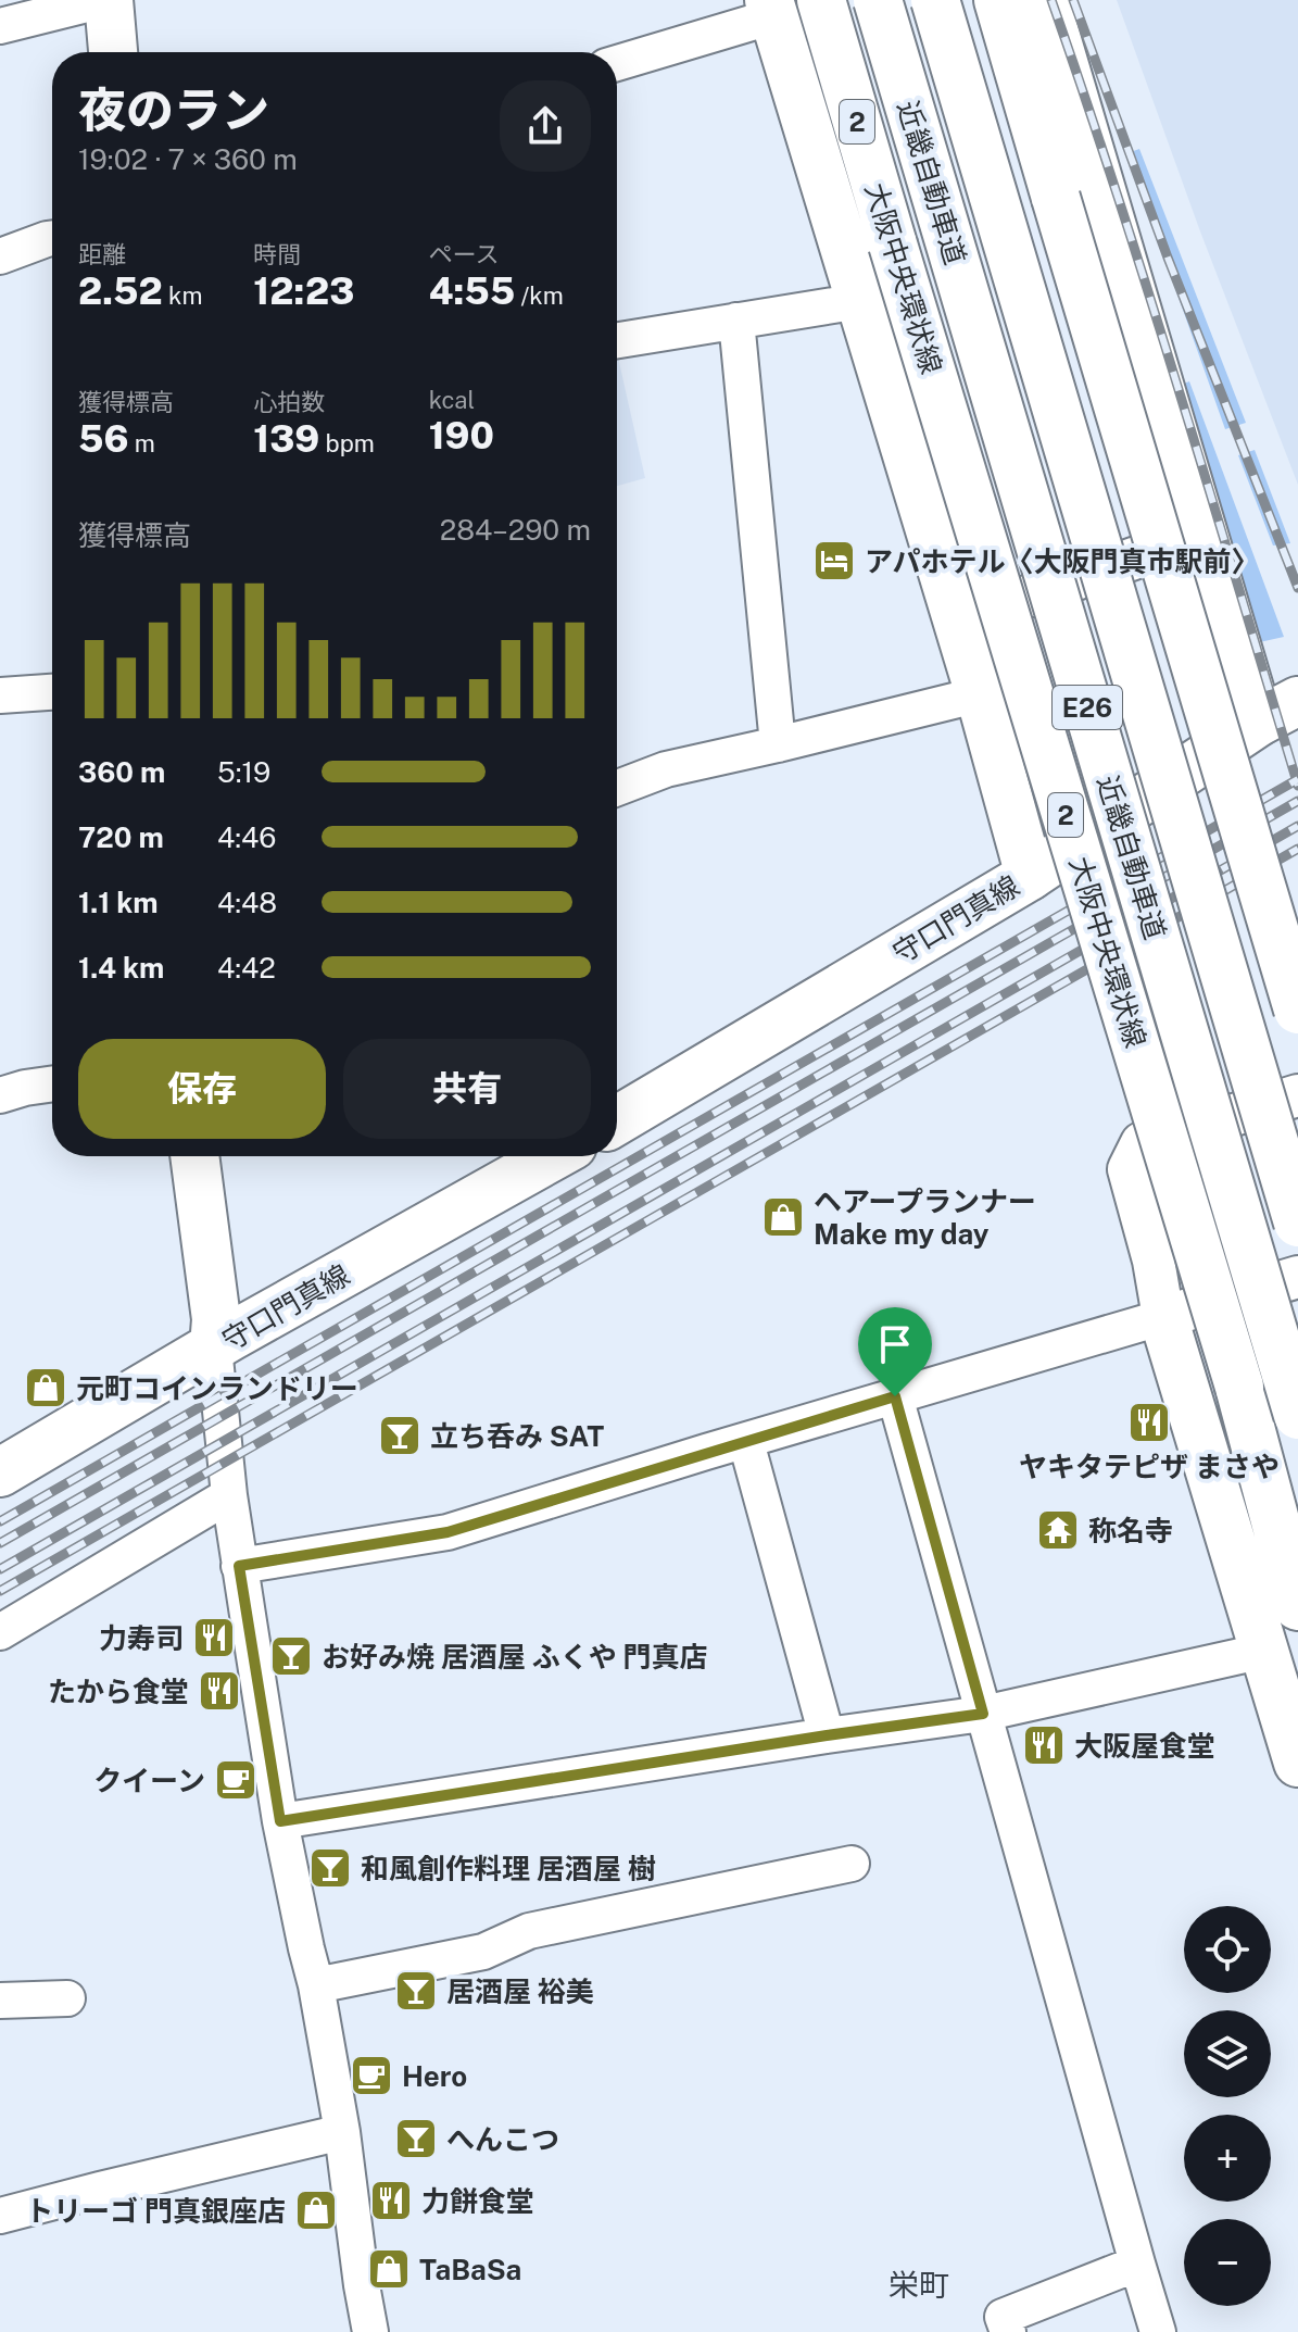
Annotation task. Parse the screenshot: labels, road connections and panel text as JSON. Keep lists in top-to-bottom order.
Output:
{
  "streets": {
    "main road": [
      "2",
      "近畿自動車道",
      "大阪中央環状線",
      "E26",
      "守口門真線"
    ]
  },
  "districts": ["栄町"],
  "places": {
    "hotel": ["アパホテル〈大阪門真市駅前〉"],
    "shop": [
      "ヘアープランナー Make my day",
      "元町コインランドリー",
      "トリーゴ 門真銀座店",
      "TaBaSa"
    ],
    "restaurant": [
      "ヤキタテピザ まさや",
      "力寿司",
      "たから食堂",
      "大阪屋食堂",
      "力餅食堂"
    ],
    "bar": [
      "立ち呑み SAT",
      "お好み焼 居酒屋 ふくや 門真店",
      "和風創作料理 居酒屋 樹",
      "居酒屋 裕美",
      "へんこつ"
    ],
    "temple": ["称名寺"],
    "cafe": ["クイーン", "Hero"]
  },
  "page": {
    "heading": ["夜のラン", "19:02 · 7 × 360 m"],
    "stats": [
      ["距離", "2.52 km"],
      ["時間", "12:23"],
      ["ペース", "4:55 /km"],
      ["獲得標高", "56 m"],
      ["心拍数", "139 bpm"],
      ["kcal", "190"]
    ],
    "chart": ["獲得標高", "284–290 m"],
    "list": [
      {
        "name": "360 m",
        "note": "5:19"
      },
      {
        "name": "720 m",
        "note": "4:46"
      },
      {
        "name": "1.1 km",
        "note": "4:48"
      },
      {
        "name": "1.4 km",
        "note": "4:42"
      }
    ],
    "buttons": ["保存", "共有"],
    "map_buttons": ["+", "−"]
  }
}
